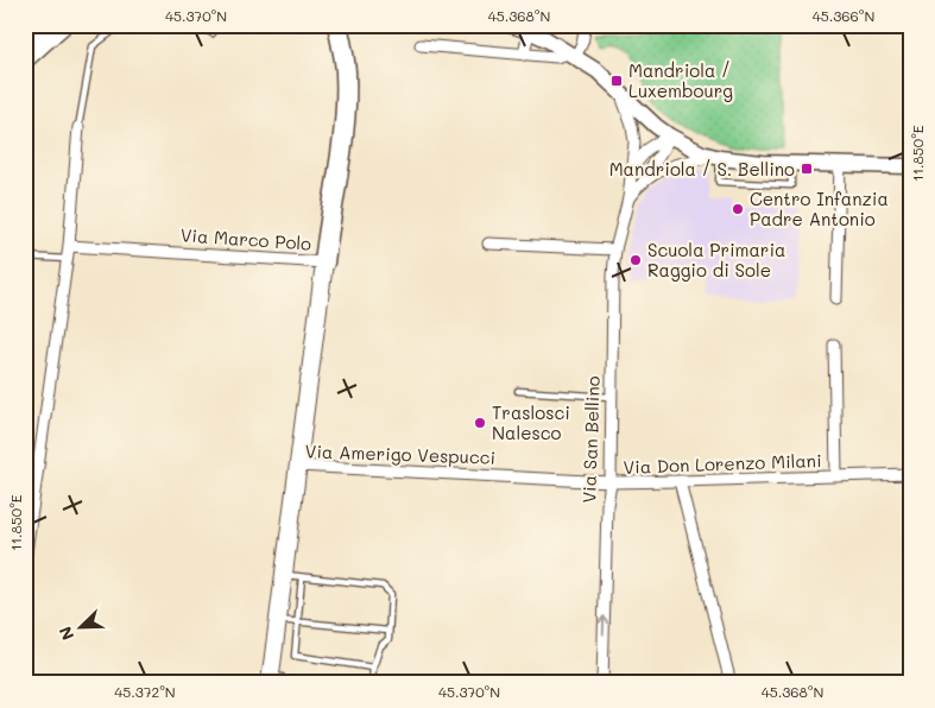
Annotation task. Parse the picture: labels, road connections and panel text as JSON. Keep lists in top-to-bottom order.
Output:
{
  "streets": {
    "main road": ["Via Marco Polo", "Via Amerigo Vespucci"],
    "street": ["Via San Bellino", "Via Don Lorenzo Milani"]
  },
  "crossings": [
    ["Via Marco Polo", "Via Amerigo Vespucci"],
    ["Via San Bellino", "Via Amerigo Vespucci"],
    ["Via San Bellino", "Via Don Lorenzo Milani"],
    ["Via Amerigo Vespucci", "Via Don Lorenzo Milani"]
  ],
  "places": {
    "transit": ["Mandriola / Luxembourg", "Mandriola / S. Bellino"],
    "other": ["Centro Infanzia Padre Antonio", "Scuola Primaria Raggio di Sole", "Traslosci Nalesco"]
  },
  "north": "bottom left",
  "coordinates": [
    "45.370°N",
    "45.368°N",
    "45.366°N",
    "11.850°E",
    "45.372°N"
  ]
}
